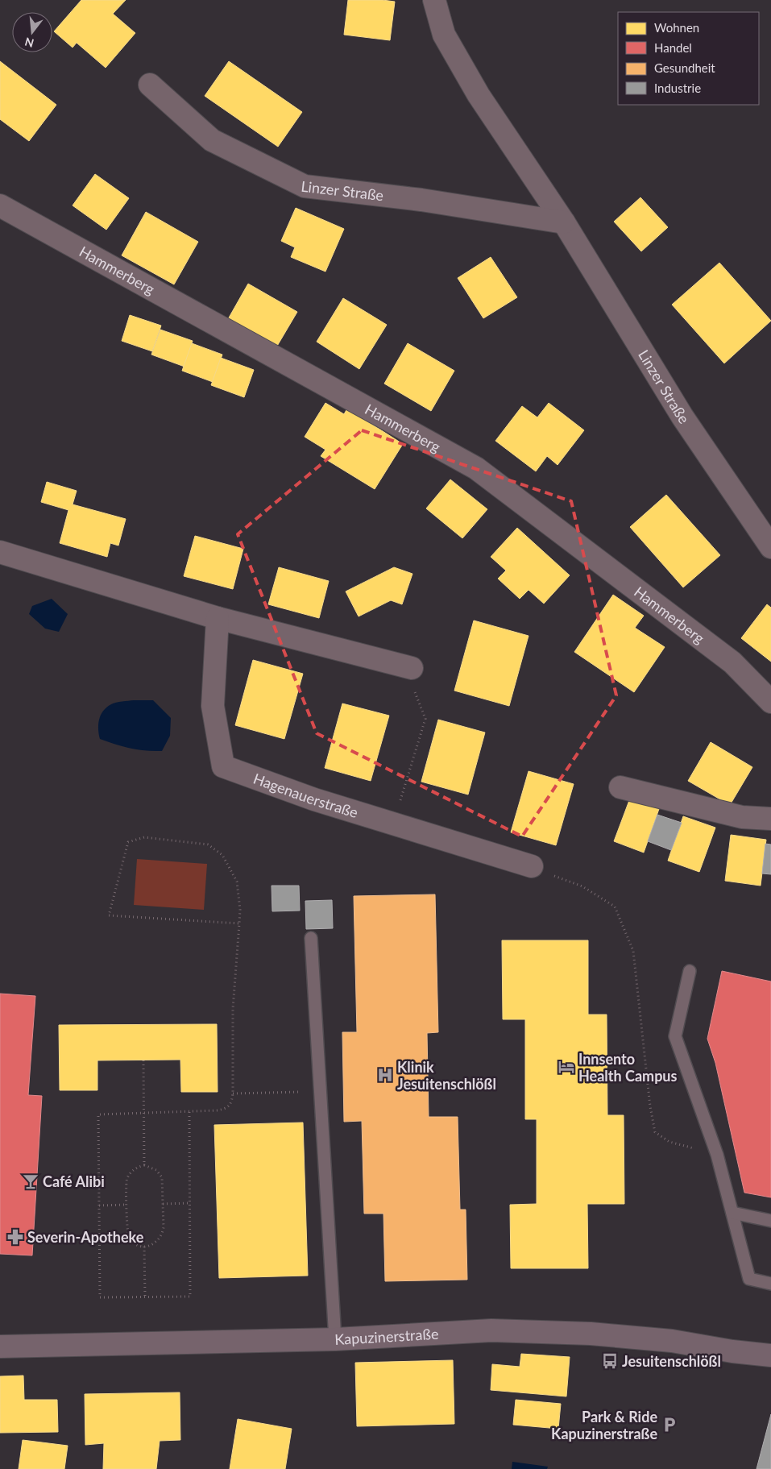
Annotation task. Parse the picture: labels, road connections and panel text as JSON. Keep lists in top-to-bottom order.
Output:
{
  "streets": {
    "main road": ["Kapuzinerstraße"],
    "street": ["Linzer Straße", "Hammerberg", "Hagenauerstraße"]
  },
  "places": {
    "hotel": ["Innsento Health Campus"],
    "hospital": ["Klinik Jesuitenschlößl"],
    "bar": ["Café Alibi"],
    "pharmacy": ["Severin-Apotheke"],
    "bus stop": ["Jesuitenschlößl"],
    "parking": ["Park & Ride Kapuzinerstraße"]
  },
  "legend": [
    "Wohnen",
    "Handel",
    "Gesundheit",
    "Industrie"
  ],
  "north": "bottom"
}
